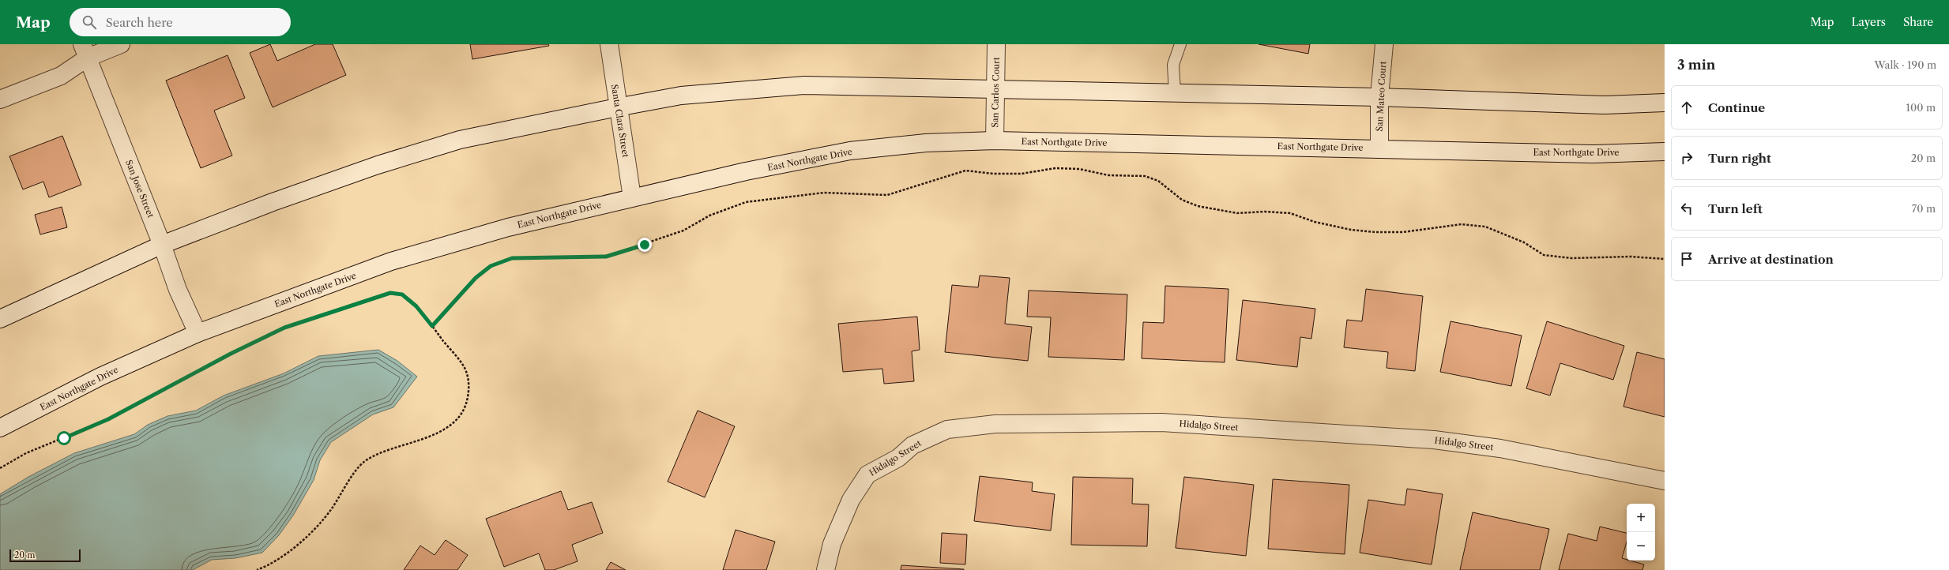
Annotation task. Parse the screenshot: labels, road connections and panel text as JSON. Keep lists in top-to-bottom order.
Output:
{
  "streets": {
    "main road": [
      "San Carlos Court",
      "San Mateo Court",
      "Santa Clara Street",
      "East Northgate Drive",
      "San Jose Street",
      "Hidalgo Street"
    ]
  },
  "crossings": [
    ["San Carlos Court", "East Northgate Drive"],
    ["San Mateo Court", "East Northgate Drive"],
    ["Santa Clara Street", "East Northgate Drive"],
    ["East Northgate Drive", "San Jose Street"]
  ],
  "scale_bar": "20 m",
  "page": {
    "header": "Map",
    "search": "Search here",
    "nav": ["Map", "Layers", "Share"],
    "heading": ["3 min", "Walk · 190 m"],
    "list": [
      ["Continue", "100 m"],
      ["Turn right", "20 m"],
      ["Turn left", "70 m"],
      "Arrive at destination"
    ],
    "map_buttons": ["+", "−"],
    "scale": "20 m"
  }
}
